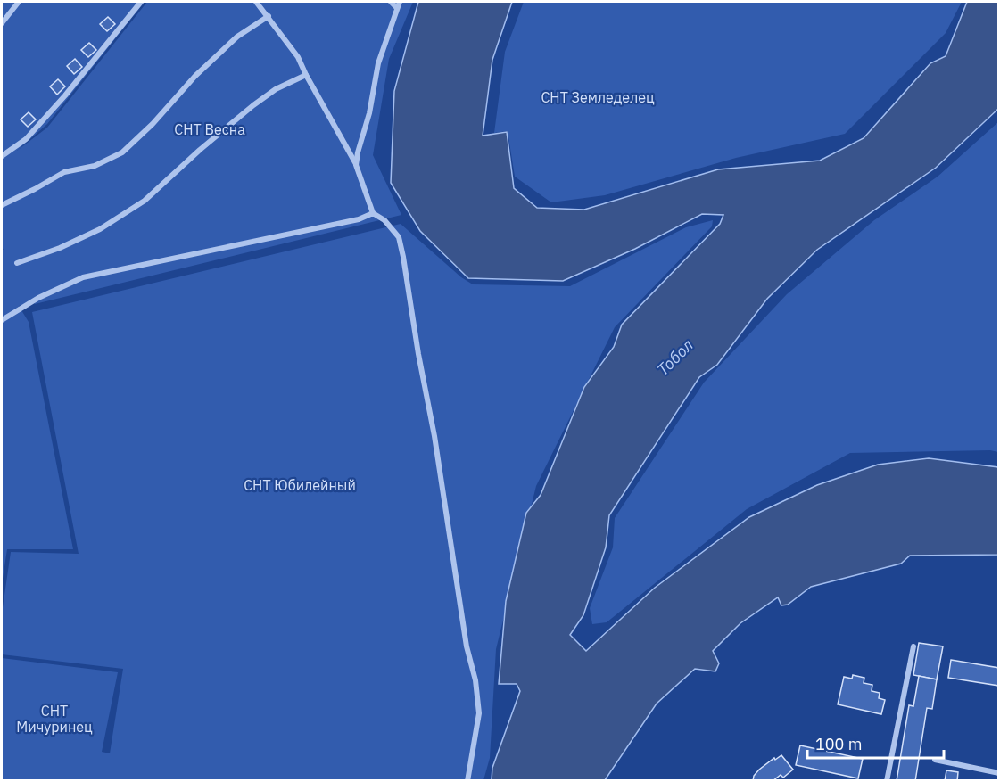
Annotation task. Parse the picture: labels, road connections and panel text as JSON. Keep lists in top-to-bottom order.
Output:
{
  "water": ["Тобол"],
  "parks": [
    "СНТ Земледелец",
    "СНТ Весна",
    "СНТ Юбилейный",
    "СНТ Мичуринец"
  ],
  "scale_bar": "100 m"
}
